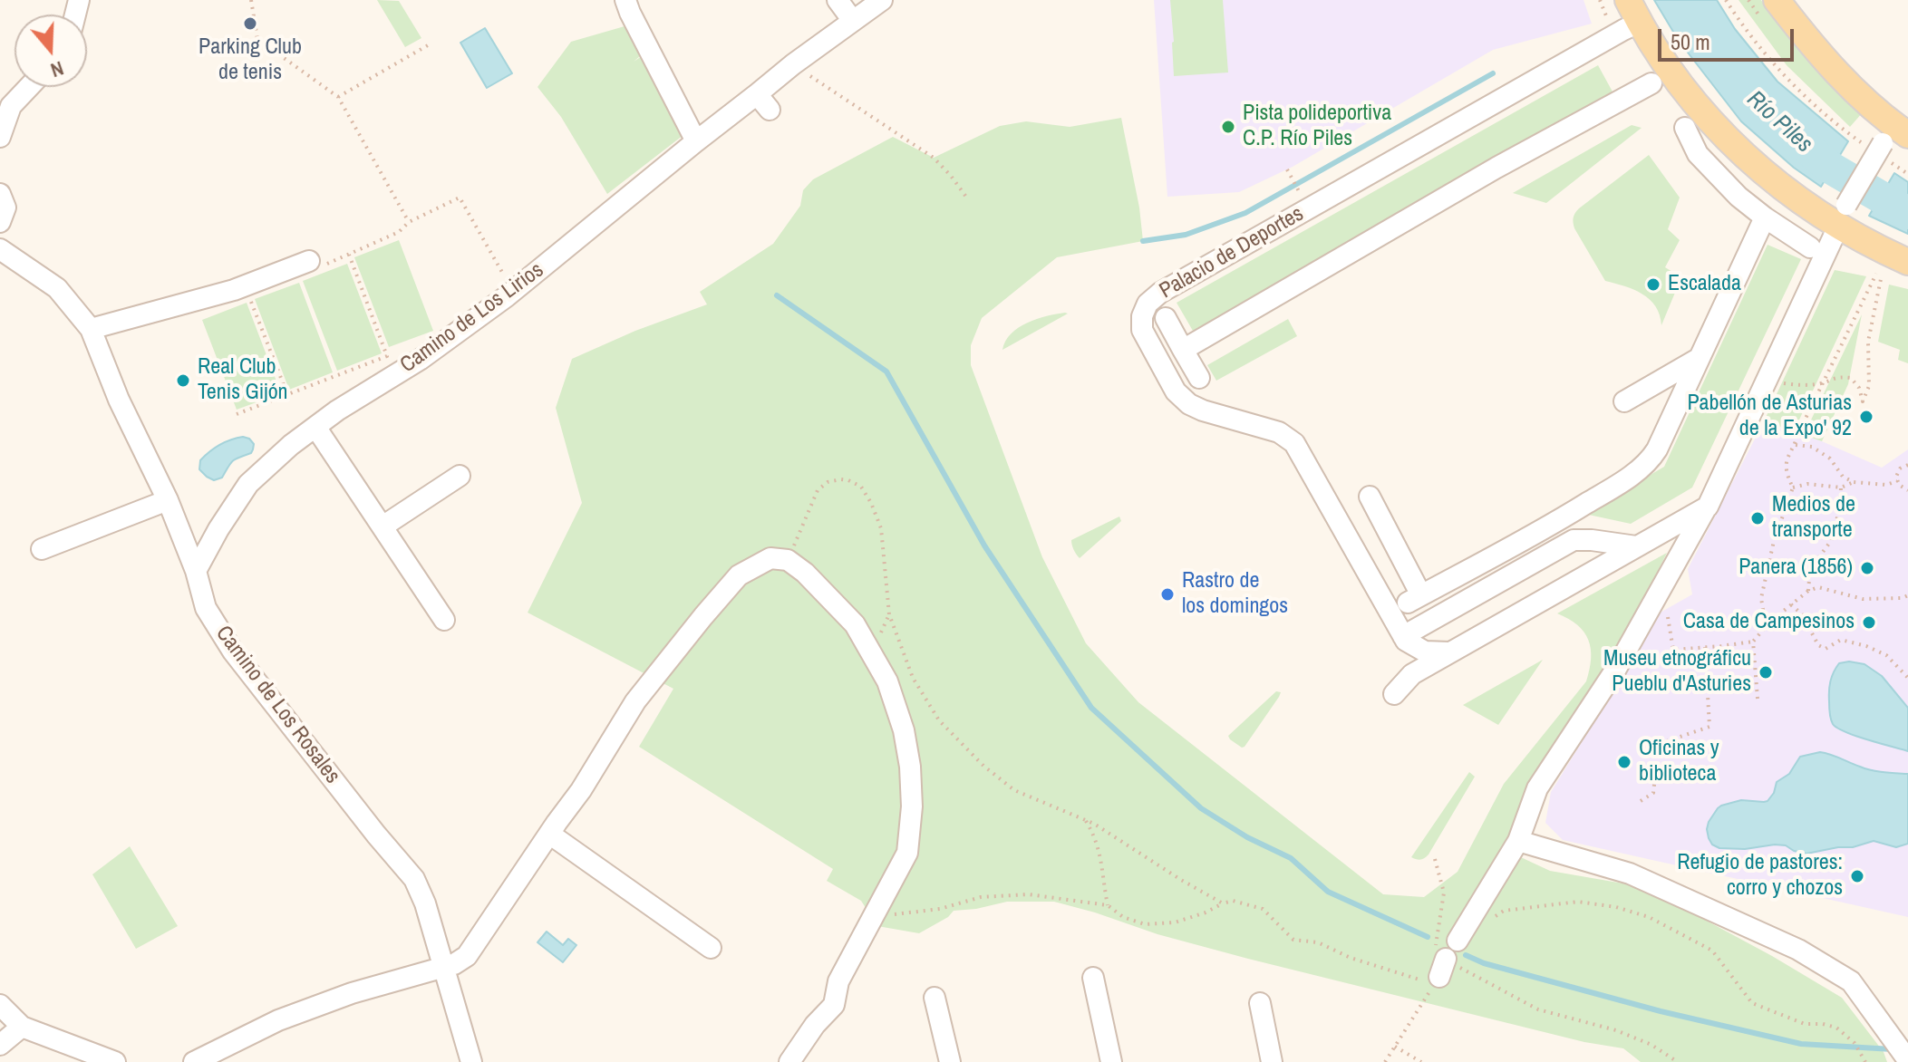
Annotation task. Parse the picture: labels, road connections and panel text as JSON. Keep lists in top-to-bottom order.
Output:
{
  "streets": {
    "street": ["Palacio de Deportes", "Camino de Los Lirios", "Camino de Los Rosales"]
  },
  "crossings": [
    ["Camino de Los Lirios", "Camino de Los Rosales"]
  ],
  "water": ["Río Piles"],
  "places": [
    "Parking Club de tenis",
    "Pista polideportiva C.P. Río Piles",
    "Escalada",
    "Real Club Tenis Gijón",
    "Pabellón de Asturias de la Expo' 92",
    "Medios de transporte",
    "Panera (1856)",
    "Rastro de los domingos",
    "Casa de Campesinos",
    "Museu etnográficu Pueblu d'Asturies",
    "Oficinas y biblioteca",
    "Refugio de pastores: corro y chozos"
  ],
  "scale_bar": "50 m",
  "north": "bottom"
}
